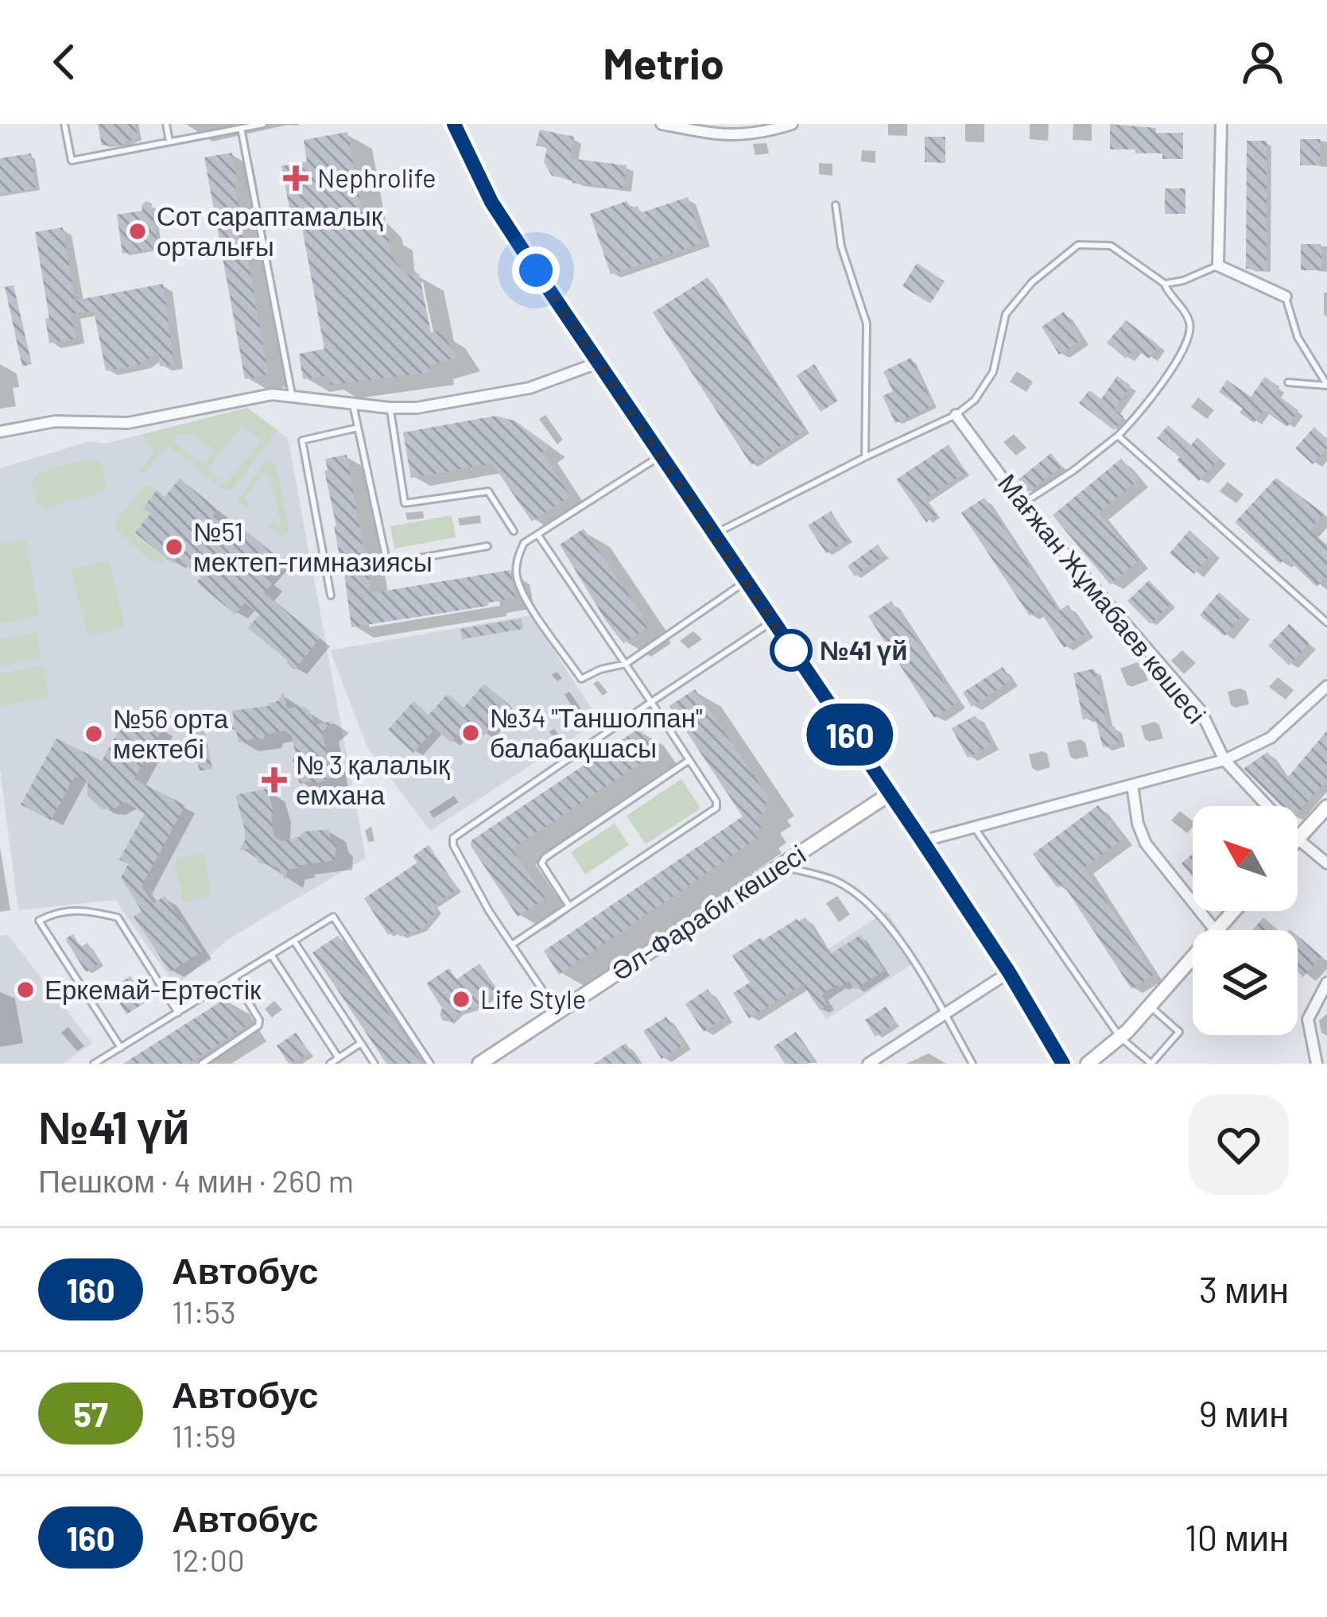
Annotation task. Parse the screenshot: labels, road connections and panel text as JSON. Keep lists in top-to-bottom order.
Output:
{
  "streets": {
    "main road": ["Әл-Фараби көшесі"],
    "street": ["Мағжан Жұмабаев көшесі"]
  },
  "places": {
    "health": ["Nephrolife", "№ 3 қалалық емхана"],
    "other": [
      "Сот сараптамалық орталығы",
      "№51 мектеп-гимназиясы",
      "№41 үй",
      "№34 \"Таншолпан\" балабақшасы",
      "№56 орта мектебі",
      "Еркемай-Ертөстік",
      "Life Style"
    ]
  },
  "lines": ["bus line 160"],
  "north": "top left",
  "page": {
    "header": "Metrio",
    "on_map": "160",
    "heading": ["№41 үй", "Пешком · 4 мин · 260 m"],
    "list": [
      {
        "mark": "160",
        "name": "Автобус",
        "note": "11:53",
        "value": "3 мин"
      },
      {
        "mark": "57",
        "name": "Автобус",
        "note": "11:59",
        "value": "9 мин"
      },
      {
        "mark": "160",
        "name": "Автобус",
        "note": "12:00",
        "value": "10 мин"
      }
    ]
  }
}
